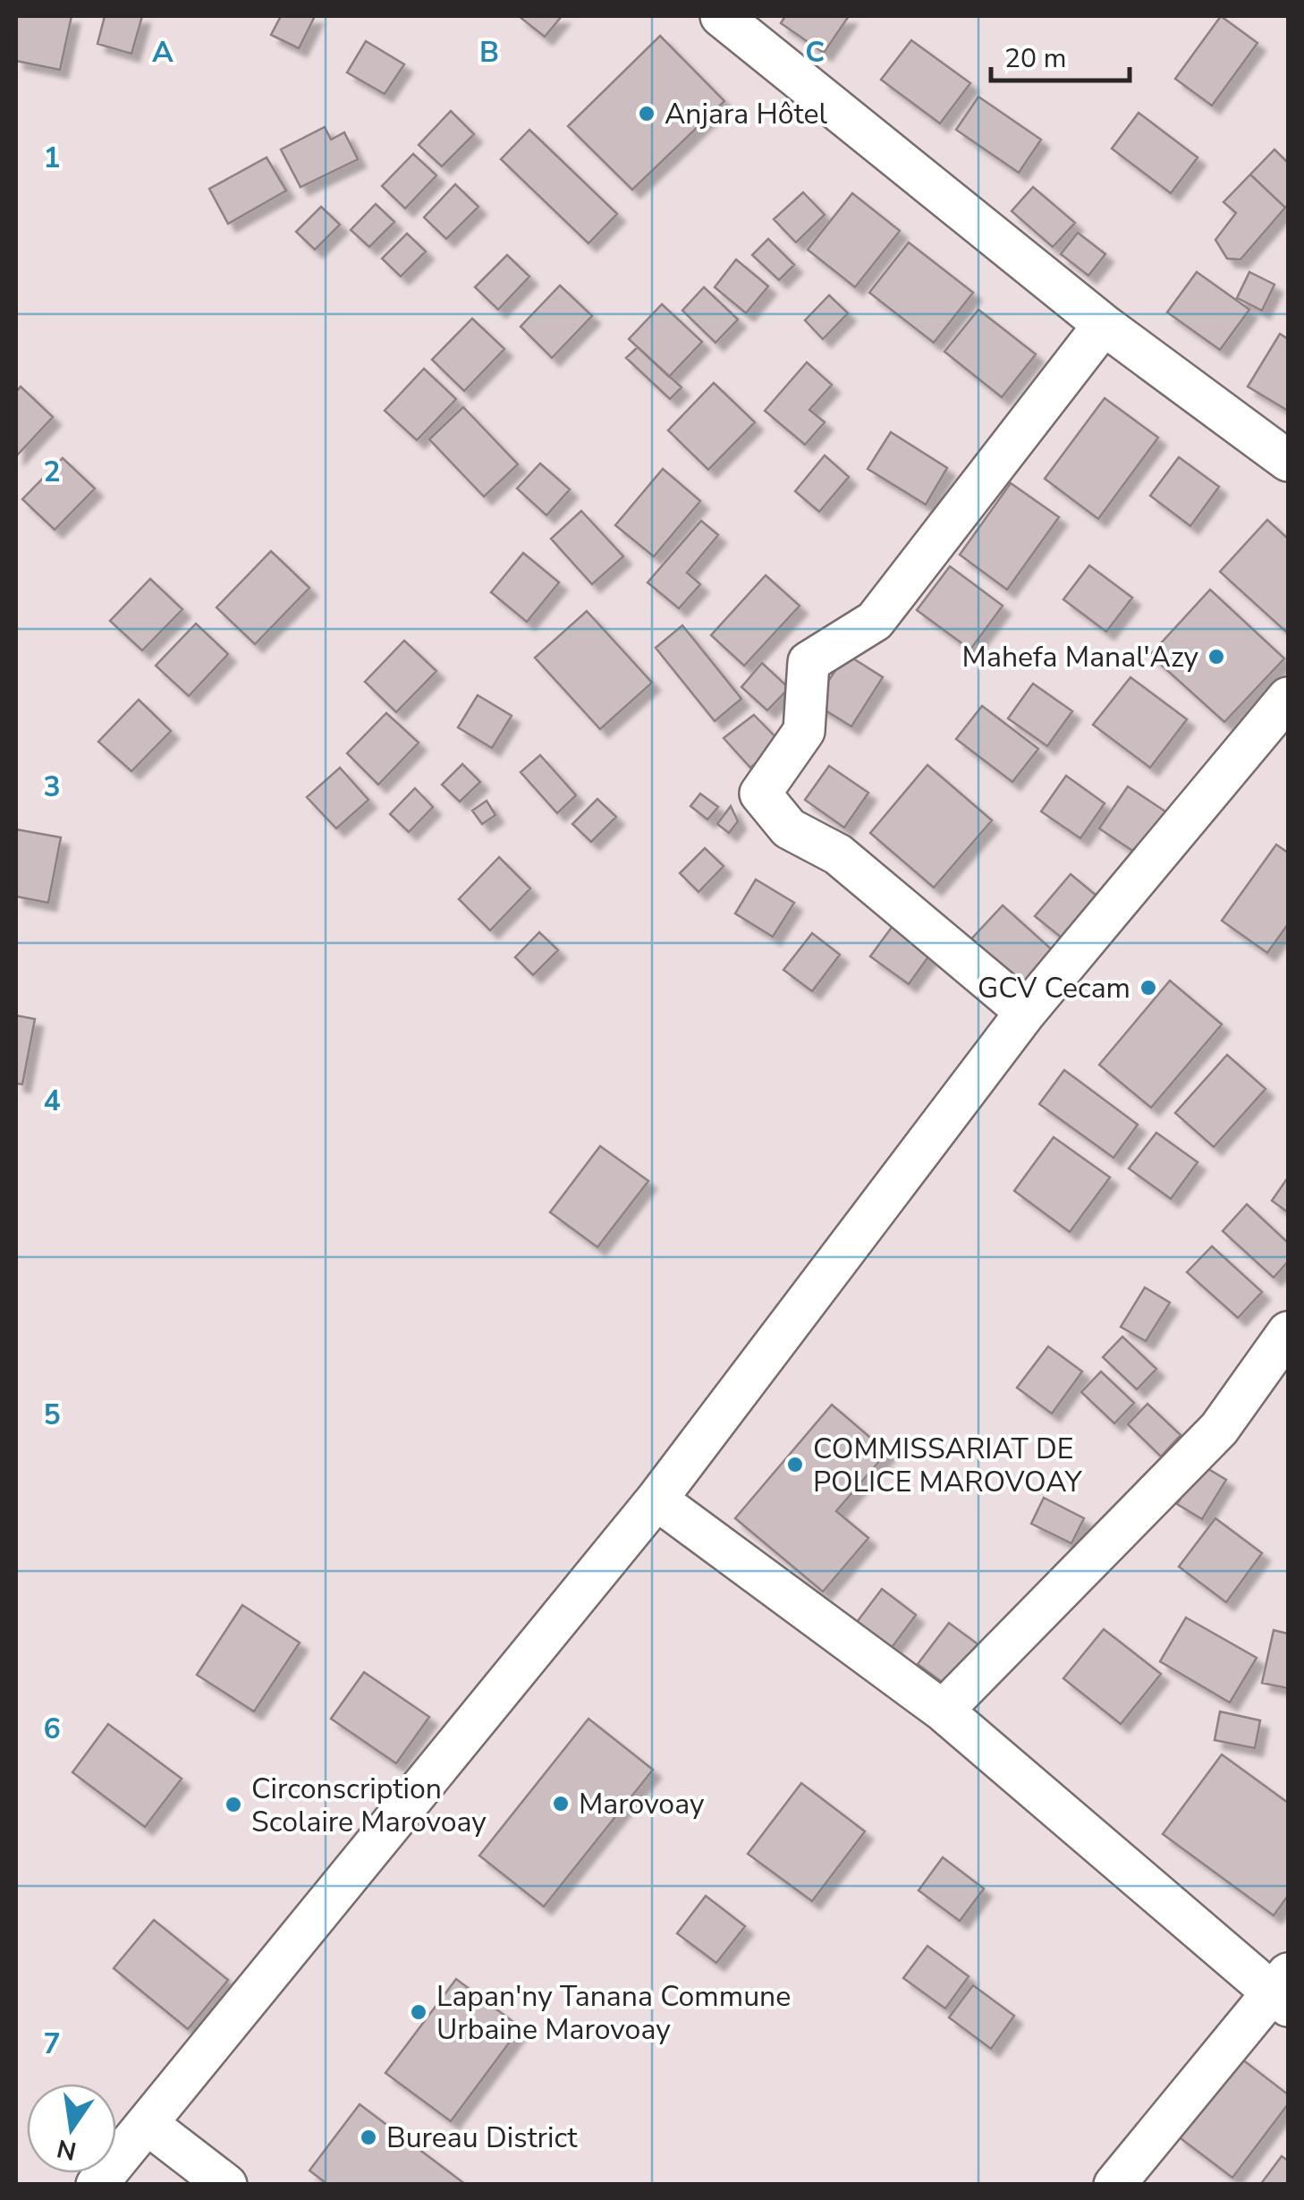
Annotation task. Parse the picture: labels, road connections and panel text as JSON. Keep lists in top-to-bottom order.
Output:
{
  "places": [
    "Anjara Hôtel",
    "Mahefa Manal'Azy",
    "GCV Cecam",
    "COMMISSARIAT DE POLICE MAROVOAY",
    "Marovoay",
    "Circonscription Scolaire Marovoay",
    "Lapan'ny Tanana Commune Urbaine Marovoay",
    "Bureau District"
  ],
  "scale_bar": "20 m",
  "north": "bottom",
  "grid": {
    "columns": ["A", "B", "C"],
    "rows": [
      "1",
      "2",
      "3",
      "4",
      "5",
      "6",
      "7"
    ]
  }
}
